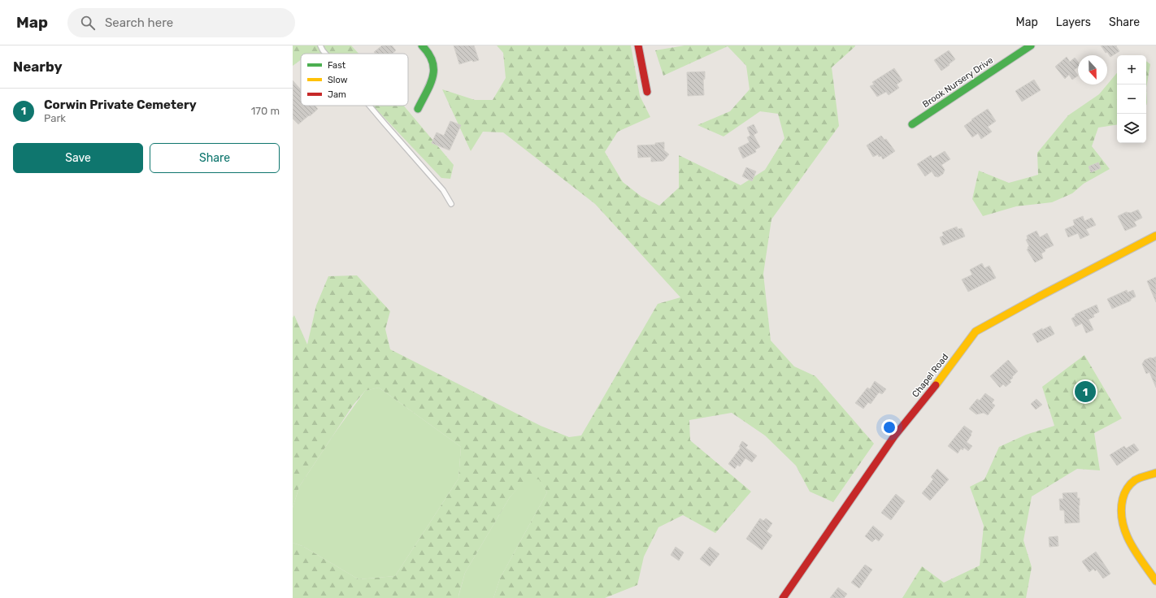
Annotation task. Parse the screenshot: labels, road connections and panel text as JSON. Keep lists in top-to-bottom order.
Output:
{
  "streets": {
    "street": ["Brook Nursery Drive", "Chapel Road"]
  },
  "legend": ["Fast", "Slow", "Jam"],
  "north": "bottom",
  "page": {
    "header": "Map",
    "search": "Search here",
    "nav": ["Map", "Layers", "Share"],
    "heading": "Nearby",
    "map_buttons": ["+", "−"],
    "list": [
      {
        "mark": "1",
        "name": "Corwin Private Cemetery",
        "note": "Park",
        "value": "170 m"
      }
    ],
    "buttons": ["Save", "Share"],
    "pins": "1"
  }
}
